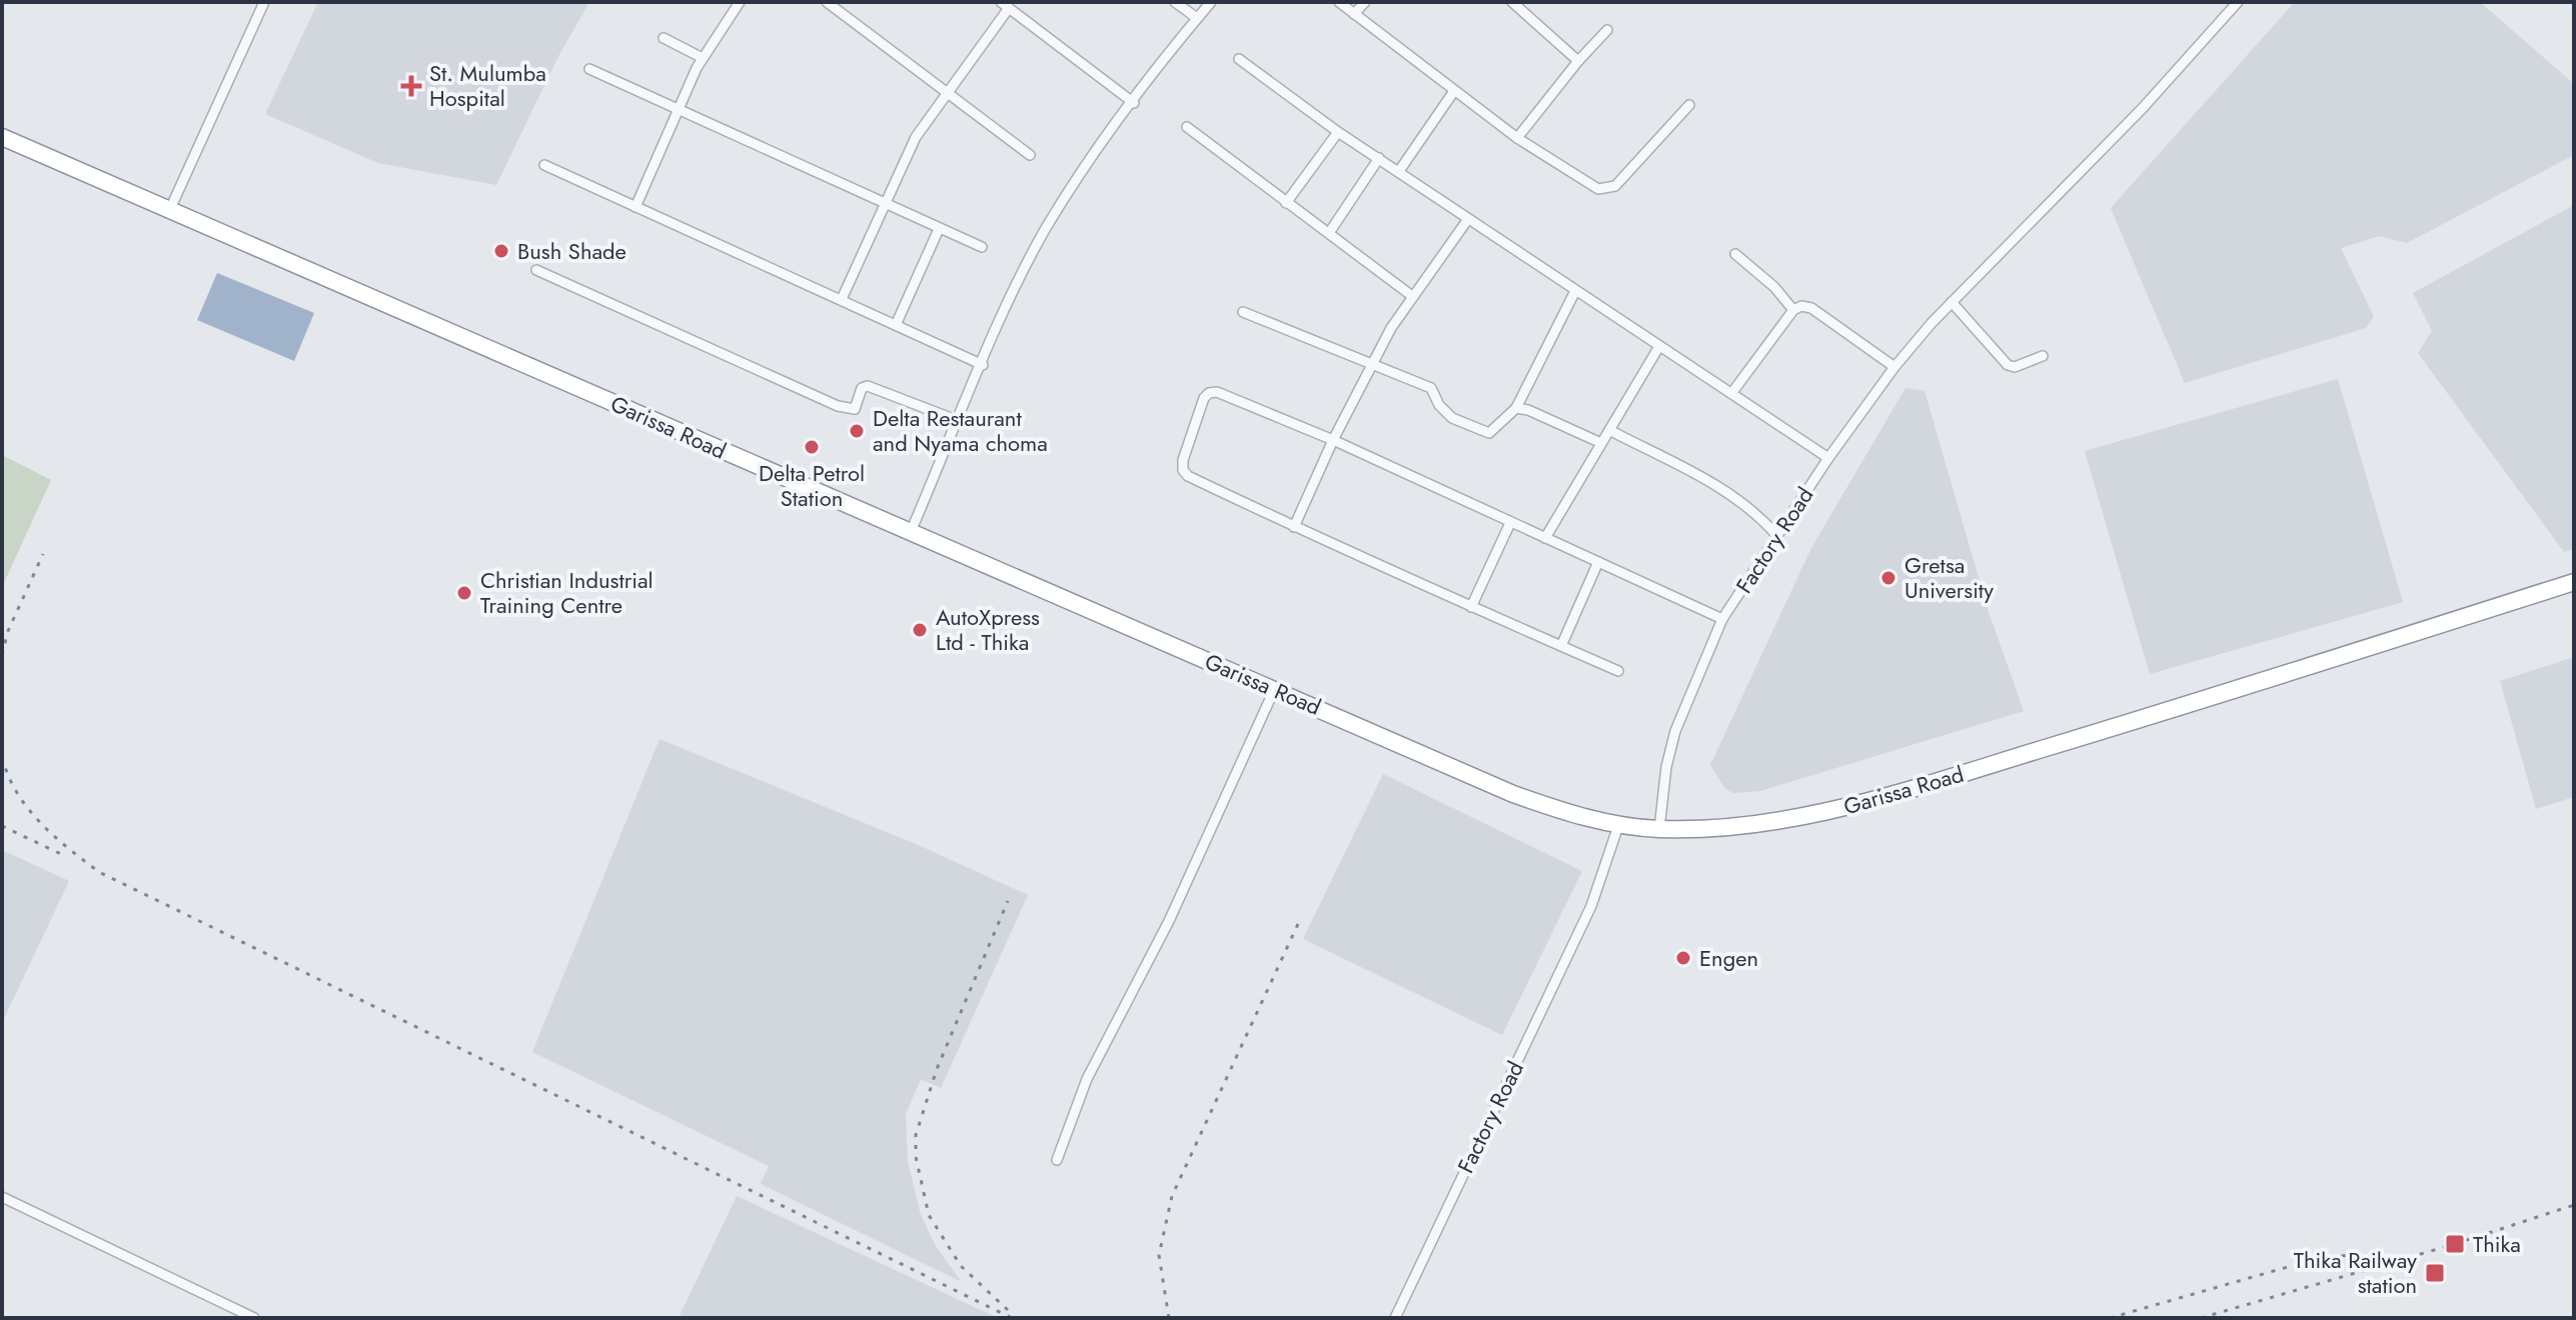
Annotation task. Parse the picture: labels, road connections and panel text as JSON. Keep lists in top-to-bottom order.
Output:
{
  "streets": {
    "highway": ["Garissa Road"],
    "street": ["Factory Road"]
  },
  "crossings": [
    ["Garissa Road", "Factory Road"]
  ],
  "places": {
    "health": ["St. Mulumba Hospital"],
    "other": [
      "Bush Shade",
      "Delta Restaurant and Nyama choma",
      "Delta Petrol Station",
      "Gretsa University",
      "Christian Industrial Training Centre",
      "AutoXpress Ltd - Thika",
      "Engen"
    ],
    "transit": ["Thika", "Thika Railway station"]
  }
}
